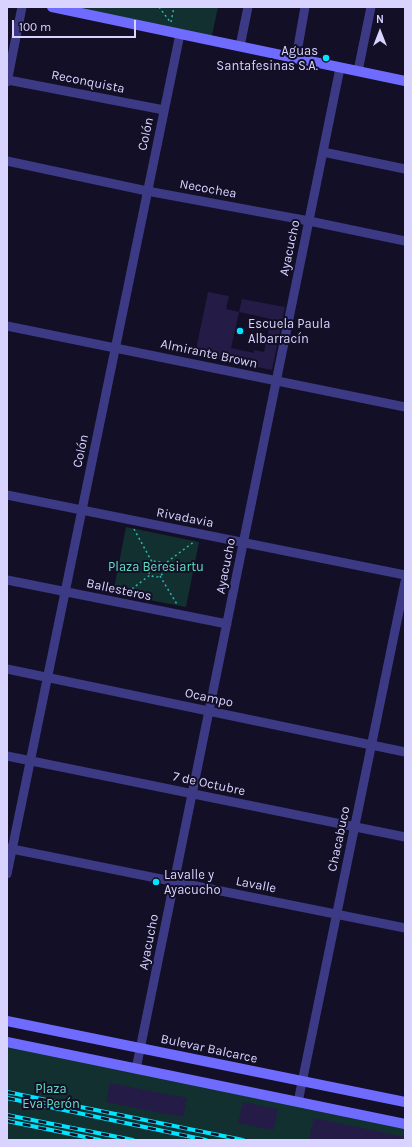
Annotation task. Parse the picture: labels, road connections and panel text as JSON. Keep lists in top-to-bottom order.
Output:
{
  "streets": {
    "main road": ["Bulevar Balcarce"],
    "street": [
      "Reconquista",
      "Colón",
      "Necochea",
      "Ayacucho",
      "Almirante Brown",
      "Rivadavia",
      "Ballesteros",
      "Ocampo",
      "7 de Octubre",
      "Chacabuco",
      "Lavalle"
    ]
  },
  "crossings": [
    ["Reconquista", "Colón"],
    ["Colón", "Necochea"],
    ["Colón", "Almirante Brown"],
    ["Colón", "Rivadavia"],
    ["Colón", "Ballesteros"],
    ["Colón", "Ocampo"],
    ["Colón", "7 de Octubre"],
    ["Colón", "Lavalle"],
    ["Necochea", "Ayacucho"],
    ["Ayacucho", "Almirante Brown"],
    ["Ayacucho", "Rivadavia"],
    ["Ayacucho", "Ballesteros"],
    ["Ayacucho", "Ocampo"],
    ["Ayacucho", "7 de Octubre"],
    ["Ayacucho", "Lavalle"],
    ["Ayacucho", "Bulevar Balcarce"],
    ["Ocampo", "Chacabuco"],
    ["7 de Octubre", "Chacabuco"],
    ["Chacabuco", "Lavalle"],
    ["Chacabuco", "Bulevar Balcarce"]
  ],
  "parks": ["Plaza Beresiartu", "Plaza Eva Perón"],
  "places": ["Aguas Santafesinas S.A.", "Escuela Paula Albarracín", "Lavalle y Ayacucho"],
  "scale_bar": "100 m",
  "north": "top"
}
